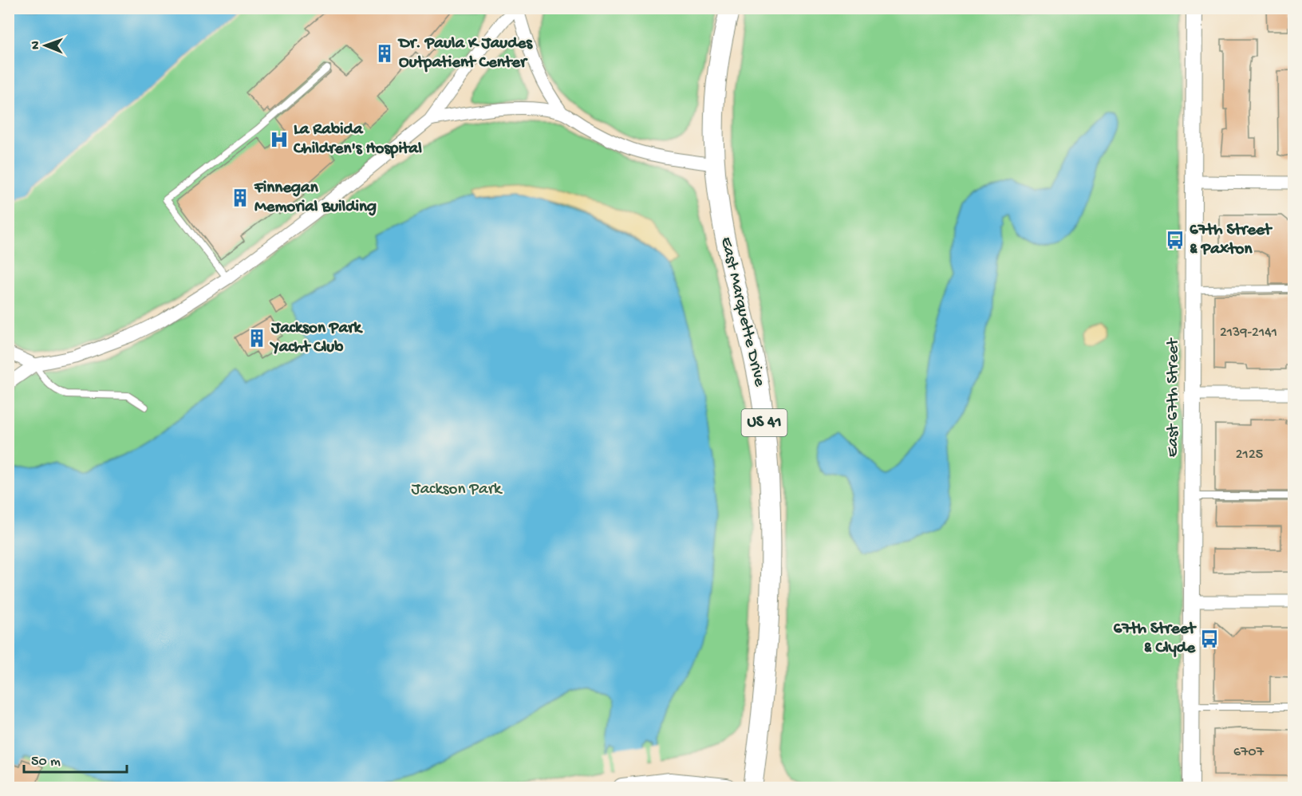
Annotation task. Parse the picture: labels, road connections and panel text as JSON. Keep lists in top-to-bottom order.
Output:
{
  "streets": {
    "main road": ["East Marquette Drive", "US 41"],
    "street": ["East 67th Street"]
  },
  "parks": ["Jackson Park"],
  "places": {
    "building": ["Dr. Paula K Jaudes Outpatient Center", "Finnegan Memorial Building", "Jackson Park Yacht Club"],
    "hospital": ["La Rabida Children's Hospital"],
    "bus stop": ["67th Street & Paxton", "67th Street & Clyde"]
  },
  "house_numbers": ["2139-2141", "2125", "6707"],
  "scale_bar": "50 m",
  "north": "left"
}
